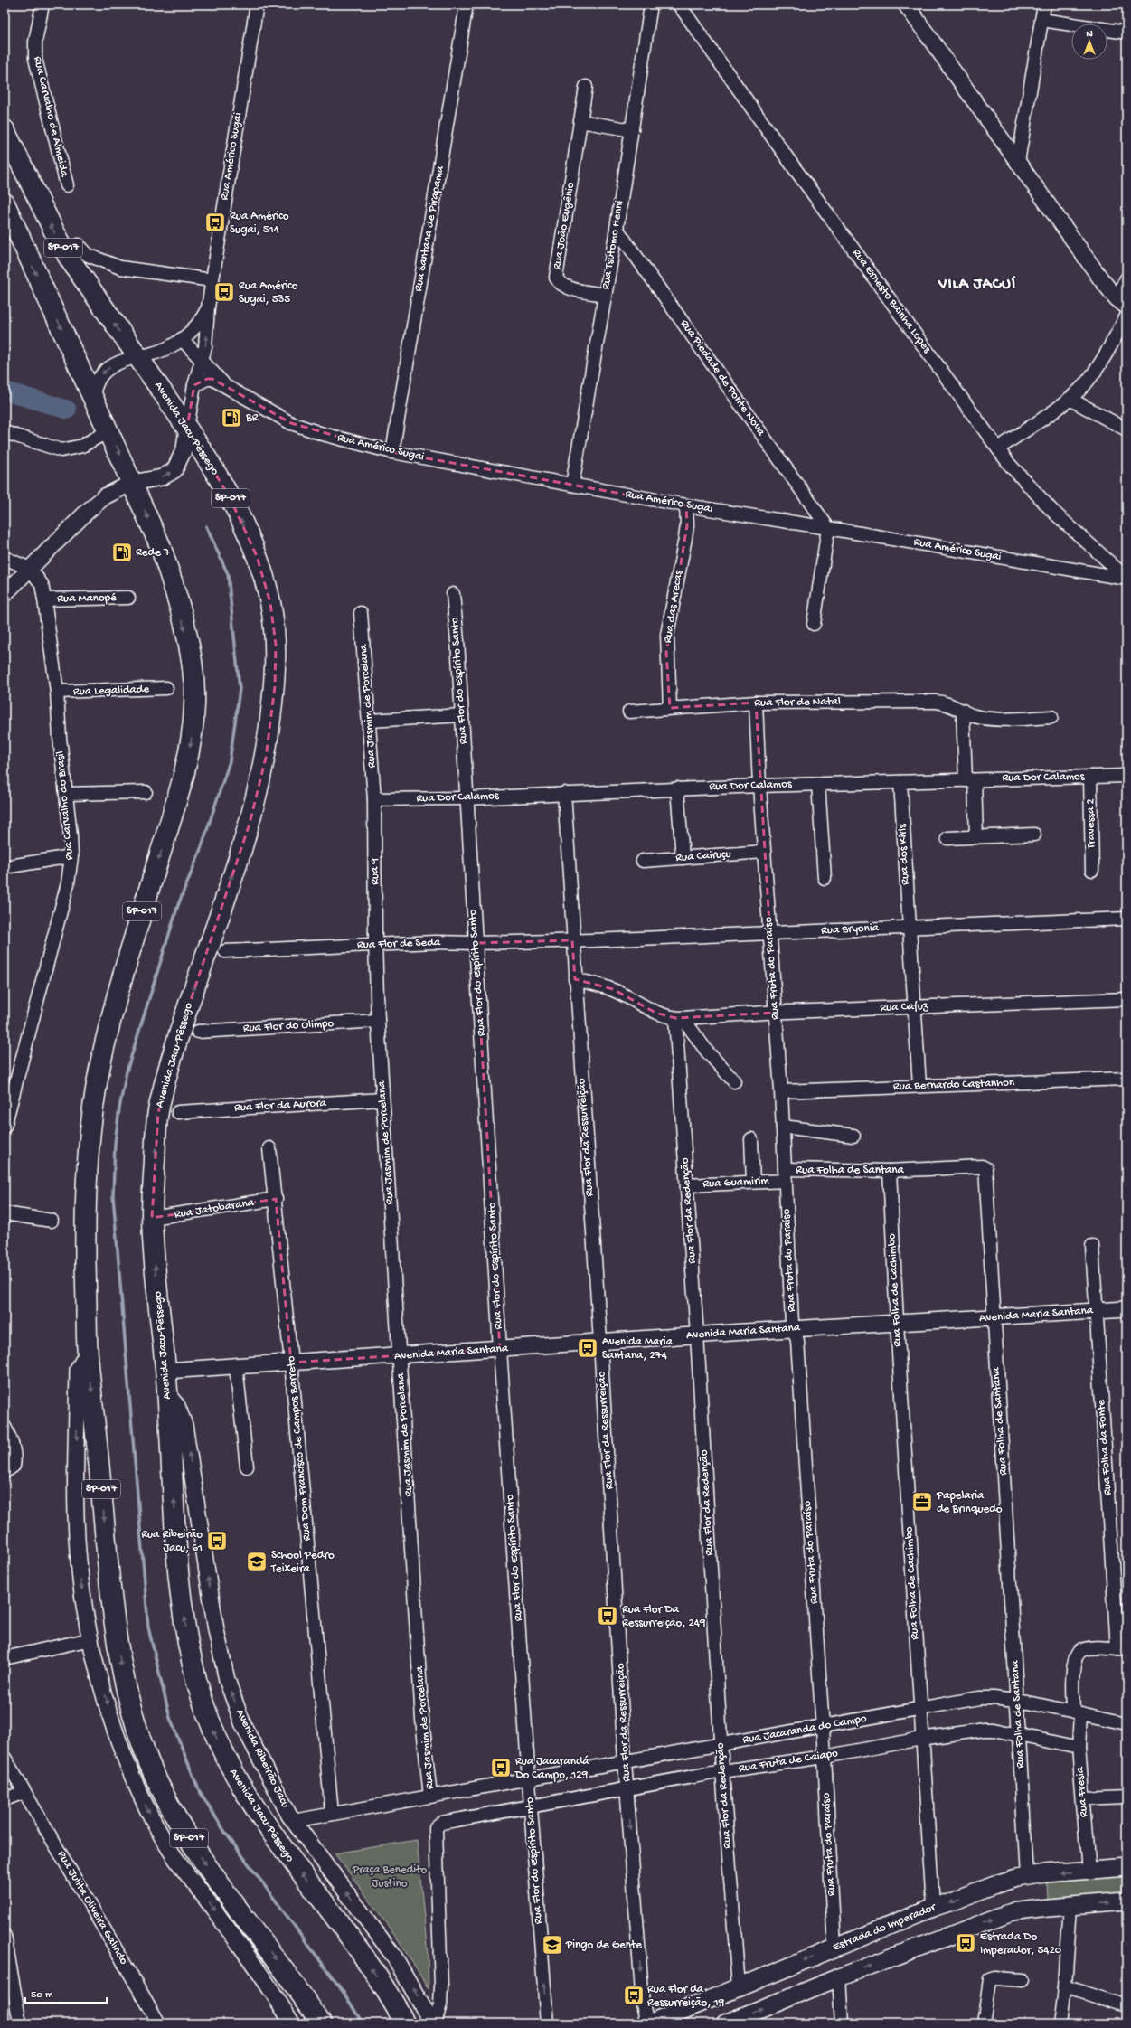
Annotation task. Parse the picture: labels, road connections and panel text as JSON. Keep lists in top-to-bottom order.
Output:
{
  "streets": {
    "highway": ["SP-017", "Avenida Jacu-Pêssego"],
    "main road": ["Estrada do Imperador"],
    "street": [
      "Rua Carvalho de Almeida",
      "Rua Américo Sugai",
      "Rua João Eugênio",
      "Rua Santana de Pirapama",
      "Rua Tsutomo Henni",
      "Rua Ernesto Bainha Lopes",
      "Rua Piedade de Ponte Nova",
      "Rua Manopé",
      "Rua das Arecas",
      "Rua Flor do Espírito Santo",
      "Rua Legalidade",
      "Rua Flor de Natal",
      "Rua Jasmim de Porcelana",
      "Rua Dor Calamos",
      "Rua Carvalho do Brasil",
      "Travessa 2",
      "Rua dos Kiris",
      "Rua Cairuçu",
      "Rua 9",
      "Rua Bryonia",
      "Rua Flor de Seda",
      "Rua Fruta do Paraíso",
      "Rua Cafuz",
      "Rua Flor do Olimpo",
      "Rua Bernardo Castanhon",
      "Rua Flor da Aurora",
      "Rua Flor da Ressurreição",
      "Rua Folha de Santana",
      "Rua Guamirim",
      "Rua Jatobarana",
      "Rua Flor da Redenção",
      "Rua Folha de Cachimbo",
      "Avenida Maria Santana",
      "Rua Folha da Fonte",
      "Rua Dom Francisco de Campos Barreto",
      "Rua Jacaranda do Campo",
      "Avenida Ribeirão Jacu",
      "Rua Fruta de Caiapo",
      "Rua Fresia",
      "Rua Julita Oliveira Galindo"
    ]
  },
  "crossings": [
    ["Rua Américo Sugai", "Rua Santana de Pirapama"],
    ["Rua Américo Sugai", "Rua Tsutomo Henni"],
    ["Rua Américo Sugai", "SP-017"],
    ["Rua Américo Sugai", "Rua Ernesto Bainha Lopes"],
    ["Rua Américo Sugai", "Rua Piedade de Ponte Nova"],
    ["Rua Américo Sugai", "Avenida Jacu-Pêssego"],
    ["Rua Américo Sugai", "Rua das Arecas"],
    ["Rua Américo Sugai", "Rua Carvalho do Brasil"],
    ["Rua João Eugênio", "Rua Tsutomo Henni"],
    ["Rua Tsutomo Henni", "Rua Piedade de Ponte Nova"],
    ["Avenida Jacu-Pêssego", "Rua Jatobarana"],
    ["Avenida Jacu-Pêssego", "Avenida Maria Santana"],
    ["Avenida Jacu-Pêssego", "Avenida Ribeirão Jacu"],
    ["Rua Manopé", "Rua Carvalho do Brasil"],
    ["Rua das Arecas", "Rua Flor de Natal"],
    ["Rua Flor do Espírito Santo", "Rua Dor Calamos"],
    ["Rua Flor do Espírito Santo", "Rua Flor de Seda"],
    ["Rua Flor do Espírito Santo", "Avenida Maria Santana"],
    ["Rua Flor do Espírito Santo", "Rua Jacaranda do Campo"],
    ["Rua Flor do Espírito Santo", "Rua Fruta de Caiapo"],
    ["Rua Legalidade", "Rua Carvalho do Brasil"],
    ["Rua Flor de Natal", "Rua Fruta do Paraíso"],
    ["Rua Jasmim de Porcelana", "Rua Dor Calamos"],
    ["Rua Jasmim de Porcelana", "Rua 9"],
    ["Rua Jasmim de Porcelana", "Rua Flor de Seda"],
    ["Rua Jasmim de Porcelana", "Rua Flor do Olimpo"],
    ["Rua Jasmim de Porcelana", "Rua Flor da Aurora"],
    ["Rua Jasmim de Porcelana", "Avenida Maria Santana"],
    ["Rua Jasmim de Porcelana", "Rua Jacaranda do Campo"],
    ["Rua Dor Calamos", "Travessa 2"],
    ["Rua Dor Calamos", "Rua dos Kiris"],
    ["Rua Dor Calamos", "Rua 9"],
    ["Rua Dor Calamos", "Rua Fruta do Paraíso"],
    ["Rua Dor Calamos", "Rua Flor da Ressurreição"],
    ["Rua dos Kiris", "Rua Bryonia"],
    ["Rua dos Kiris", "Rua Cafuz"],
    ["Rua dos Kiris", "Rua Bernardo Castanhon"],
    ["Rua Cairuçu", "Rua Fruta do Paraíso"],
    ["Rua 9", "Rua Flor de Seda"],
    ["Rua Bryonia", "Rua Flor de Seda"],
    ["Rua Bryonia", "Rua Fruta do Paraíso"],
    ["Rua Bryonia", "Rua Flor da Ressurreição"],
    ["Rua Flor de Seda", "Rua Flor da Ressurreição"],
    ["Rua Fruta do Paraíso", "Rua Cafuz"],
    ["Rua Fruta do Paraíso", "Rua Bernardo Castanhon"],
    ["Rua Fruta do Paraíso", "Rua Folha de Santana"],
    ["Rua Fruta do Paraíso", "Rua Guamirim"],
    ["Rua Fruta do Paraíso", "Avenida Maria Santana"],
    ["Rua Fruta do Paraíso", "Rua Jacaranda do Campo"],
    ["Rua Fruta do Paraíso", "Rua Fruta de Caiapo"],
    ["Rua Fruta do Paraíso", "Estrada do Imperador"],
    ["Rua Cafuz", "Rua Flor da Ressurreição"],
    ["Rua Cafuz", "Rua Flor da Redenção"],
    ["Rua Flor da Ressurreição", "Avenida Maria Santana"],
    ["Rua Flor da Ressurreição", "Rua Jacaranda do Campo"],
    ["Rua Flor da Ressurreição", "Rua Fruta de Caiapo"],
    ["Rua Folha de Santana", "Rua Guamirim"],
    ["Rua Folha de Santana", "Rua Folha de Cachimbo"],
    ["Rua Folha de Santana", "Avenida Maria Santana"],
    ["Rua Folha de Santana", "Rua Jacaranda do Campo"],
    ["Rua Folha de Santana", "Rua Fruta de Caiapo"],
    ["Rua Folha de Santana", "Estrada do Imperador"],
    ["Rua Guamirim", "Rua Flor da Redenção"],
    ["Rua Jatobarana", "Rua Dom Francisco de Campos Barreto"],
    ["Rua Flor da Redenção", "Avenida Maria Santana"],
    ["Rua Flor da Redenção", "Rua Jacaranda do Campo"],
    ["Rua Flor da Redenção", "Rua Fruta de Caiapo"],
    ["Rua Flor da Redenção", "Estrada do Imperador"],
    ["Rua Folha de Cachimbo", "Avenida Maria Santana"],
    ["Rua Folha de Cachimbo", "Rua Jacaranda do Campo"],
    ["Rua Folha de Cachimbo", "Rua Fruta de Caiapo"],
    ["Rua Folha de Cachimbo", "Estrada do Imperador"],
    ["Avenida Maria Santana", "Rua Folha da Fonte"],
    ["Avenida Maria Santana", "Rua Dom Francisco de Campos Barreto"],
    ["Rua Folha da Fonte", "Rua Fresia"],
    ["Rua Dom Francisco de Campos Barreto", "Rua Jacaranda do Campo"],
    ["Rua Jacaranda do Campo", "Avenida Ribeirão Jacu"],
    ["Rua Jacaranda do Campo", "Rua Fresia"],
    ["Avenida Ribeirão Jacu", "Rua Fruta de Caiapo"],
    ["Rua Fruta de Caiapo", "Rua Fresia"],
    ["Rua Fresia", "Estrada do Imperador"]
  ],
  "districts": ["VILA JACUÍ"],
  "parks": ["Praça Benedito Justino"],
  "places": {
    "bus stop": [
      "Rua Américo Sugai, 514",
      "Rua Américo Sugai, 535",
      "Avenida Maria Santana, 274",
      "Rua Ribeirão Jacu, 61",
      "Rua Flor Da Ressurreição, 249",
      "Rua Jacarandá Do Campo, 129",
      "Estrada Do Imperador, 5420",
      "Rua Flor da Ressurreição, 19"
    ],
    "fuel station": ["BR", "Rede 7"],
    "office": ["Papelaria de Brinquedo"],
    "school or university": ["School Pedro Teixeira", "Pingo de Gente"]
  },
  "scale_bar": "50 m",
  "north": "top"
}
